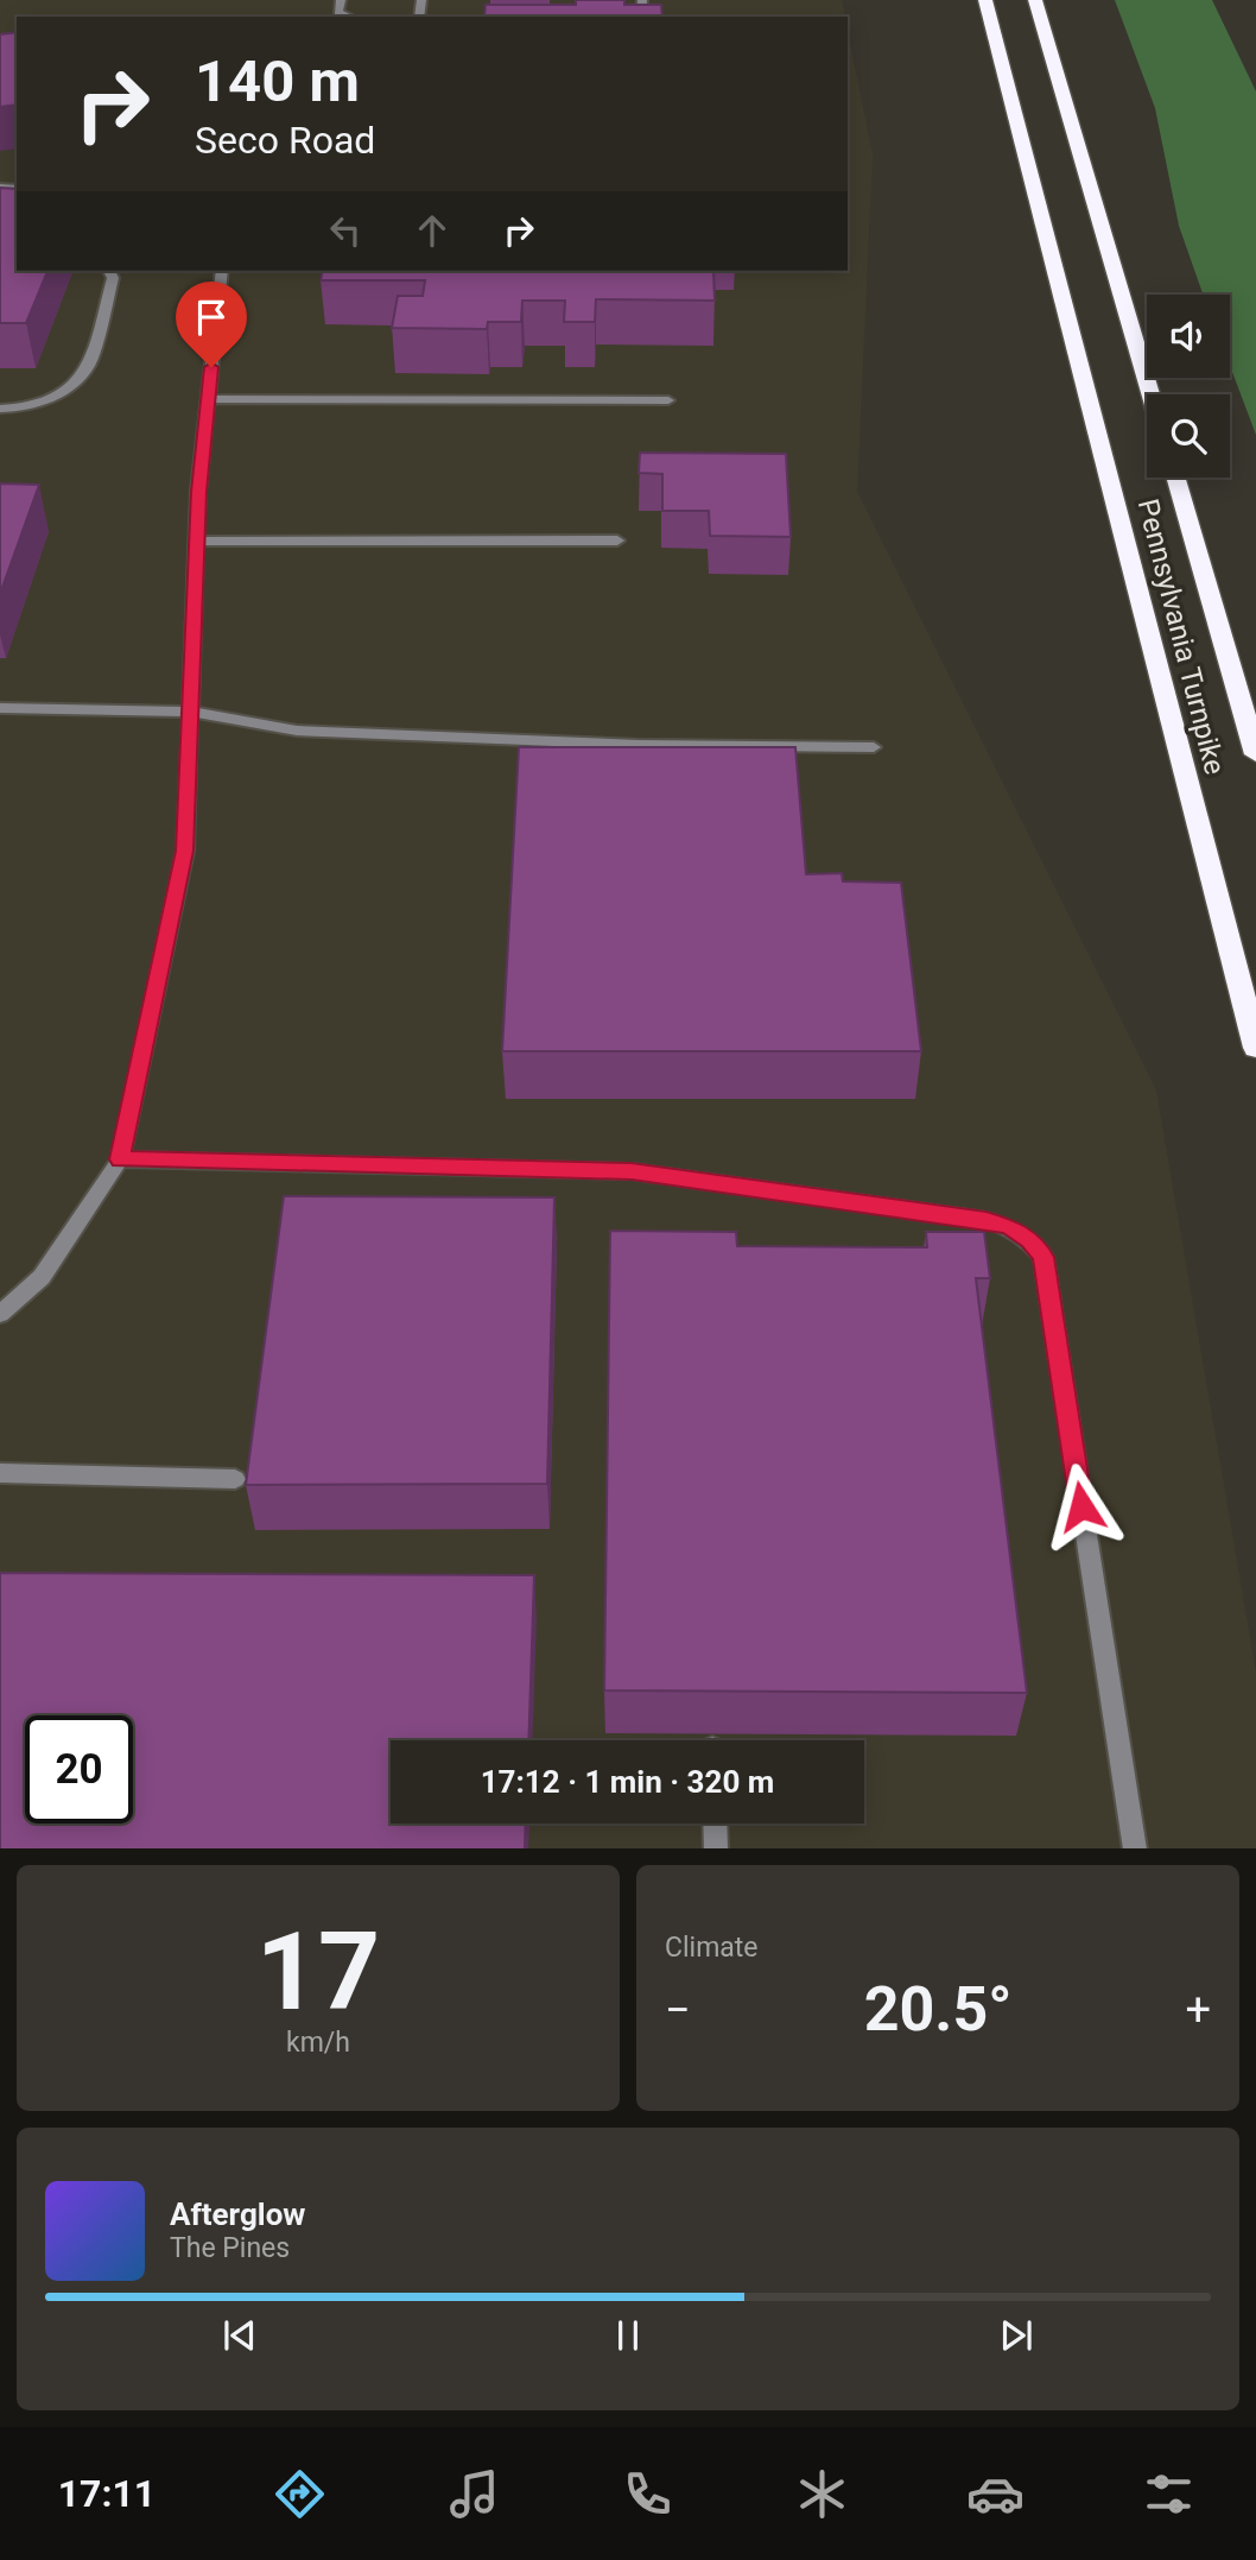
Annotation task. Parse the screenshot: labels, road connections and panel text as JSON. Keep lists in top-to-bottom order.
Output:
{
  "streets": {
    "highway": ["Pennsylvania Turnpike"]
  },
  "page": {
    "turn": ["140 m", "Seco Road"],
    "limit": "20",
    "trip": "17:12 · 1 min · 320 m",
    "tile": [
      ["17", "km/h"],
      "Climate"
    ],
    "heat": ["−", "20.5°", "+"],
    "song": ["Afterglow", "The Pines"],
    "tabs": "17:11"
  }
}
